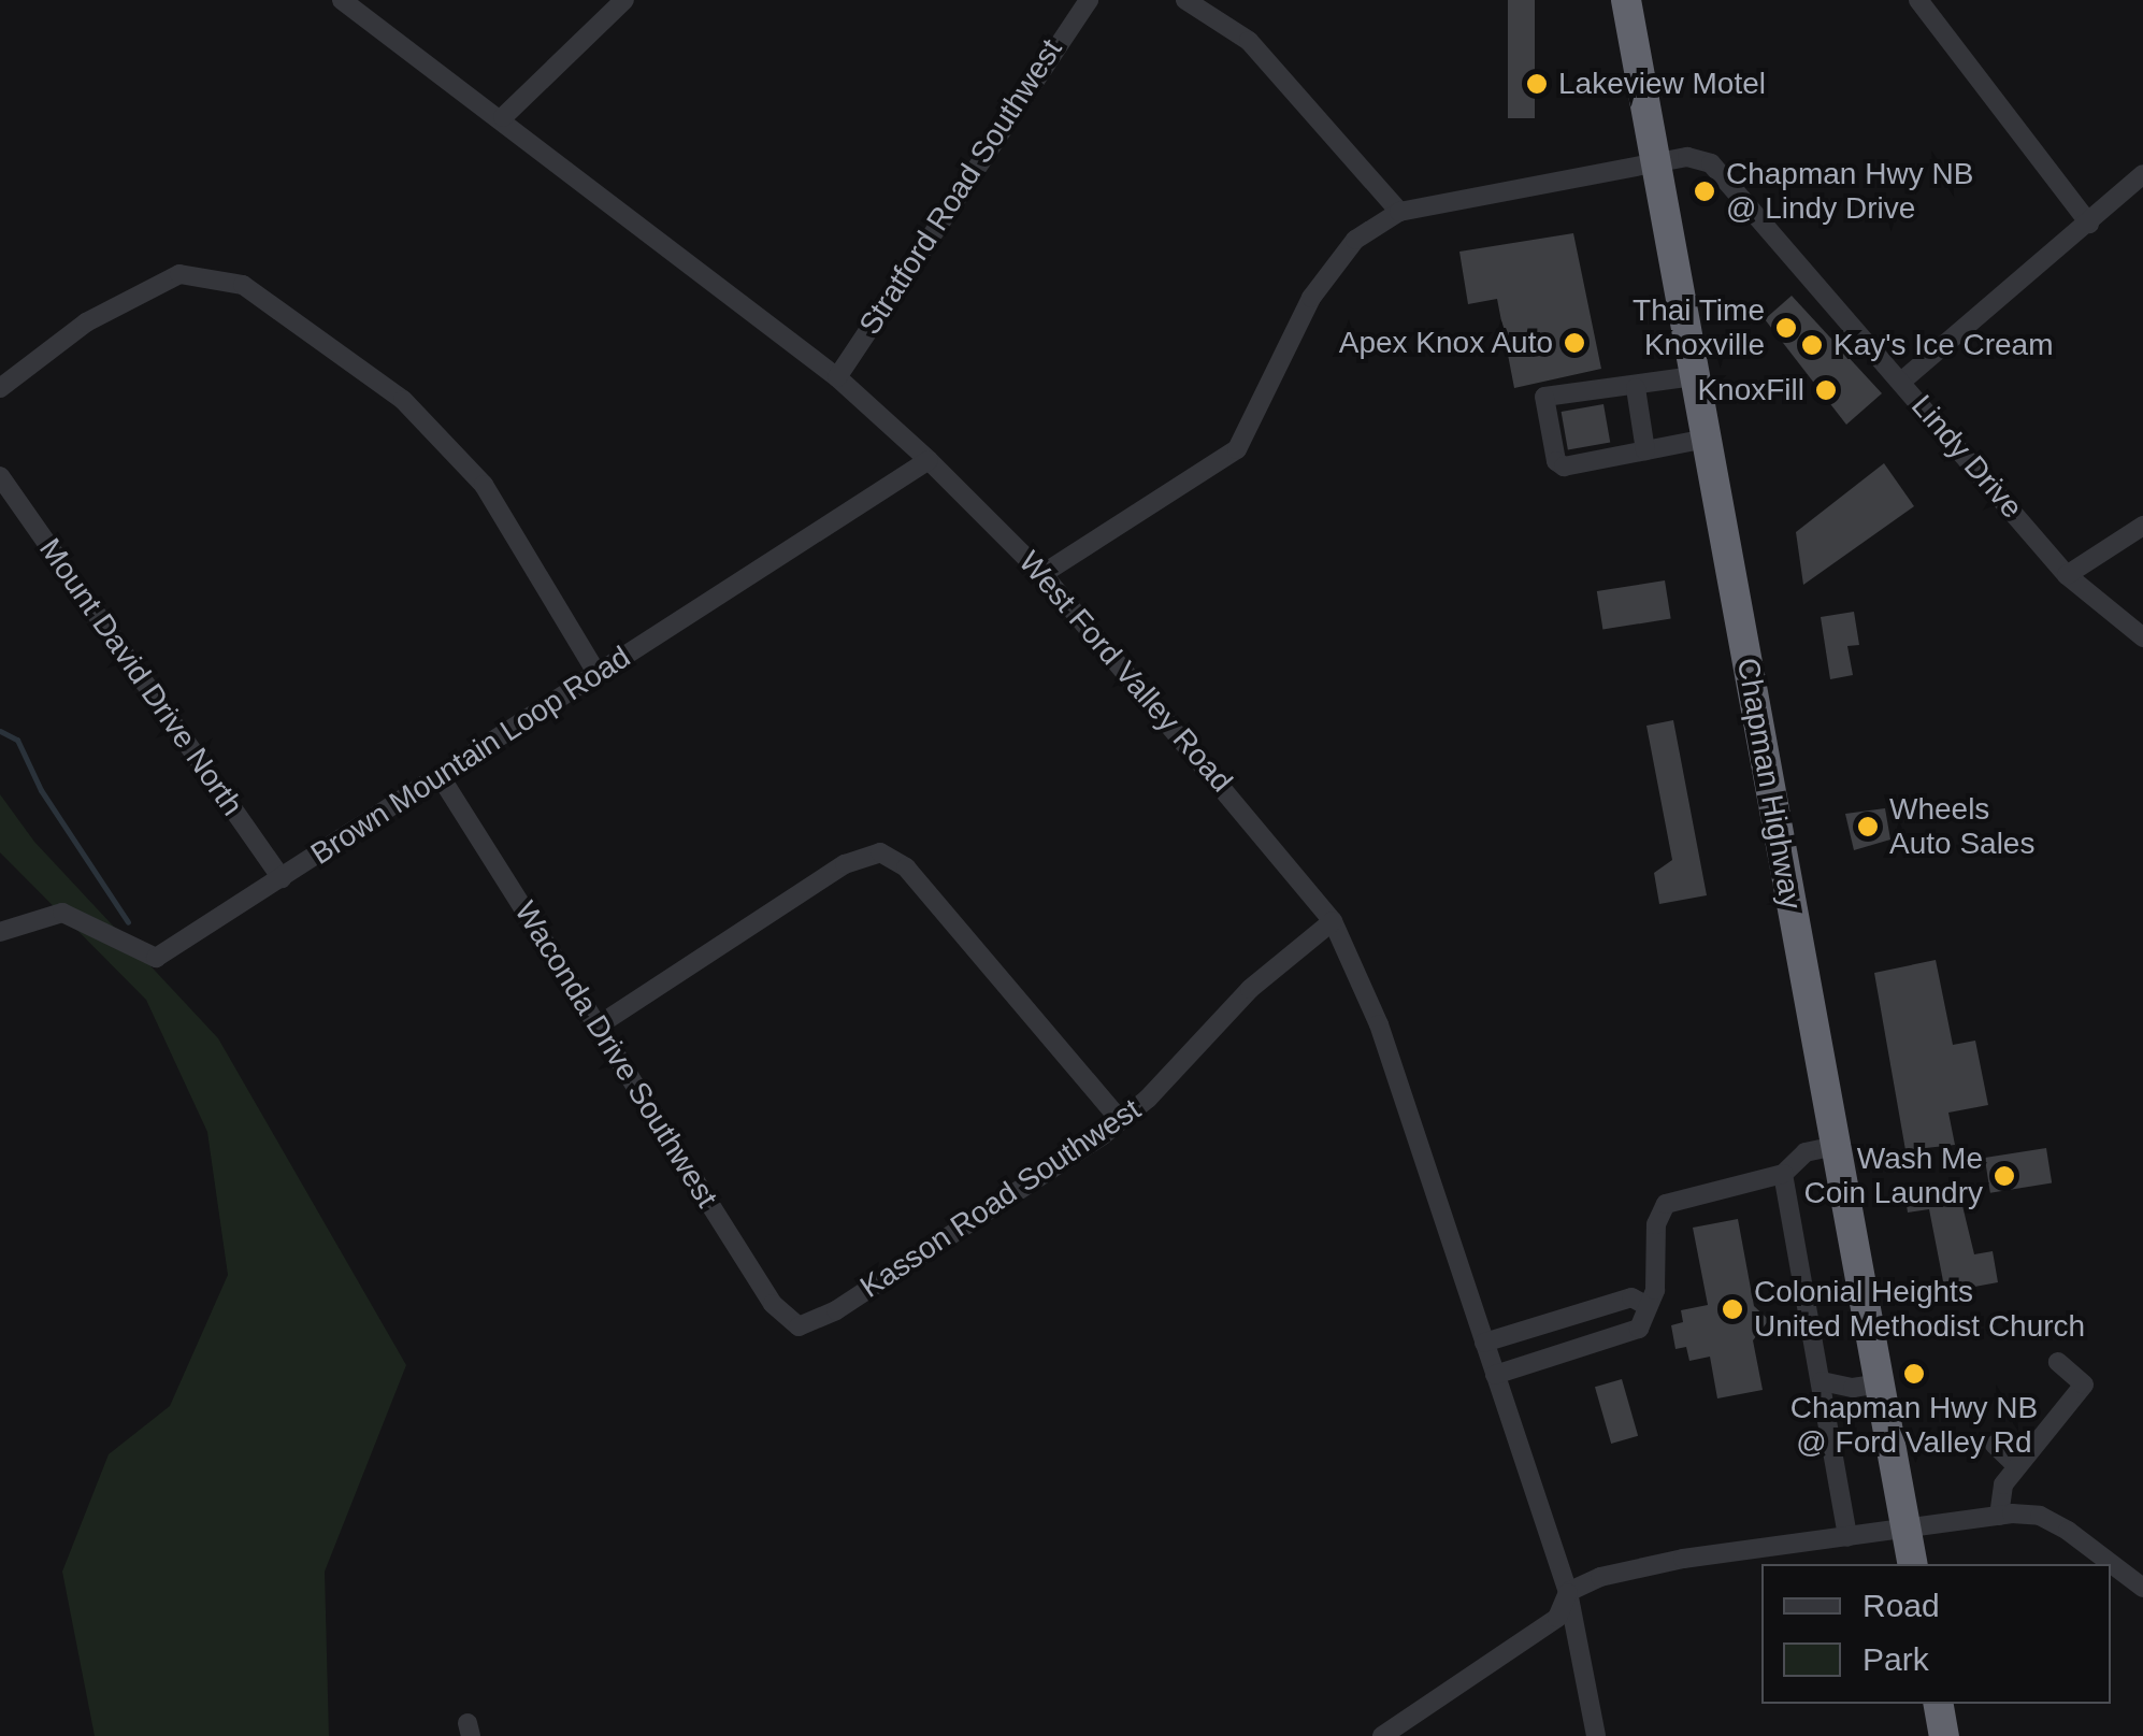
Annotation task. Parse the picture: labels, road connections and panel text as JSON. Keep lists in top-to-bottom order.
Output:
{
  "streets": {
    "highway": ["Chapman Highway"],
    "street": [
      "Stratford Road Southwest",
      "Lindy Drive",
      "West Ford Valley Road",
      "Mount David Drive North",
      "Brown Mountain Loop Road",
      "Waconda Drive Southwest",
      "Kasson Road Southwest"
    ]
  },
  "crossings": [
    ["Stratford Road Southwest", "West Ford Valley Road"],
    ["Lindy Drive", "Chapman Highway"],
    ["West Ford Valley Road", "Brown Mountain Loop Road"],
    ["West Ford Valley Road", "Kasson Road Southwest"],
    ["Mount David Drive North", "Brown Mountain Loop Road"],
    ["Brown Mountain Loop Road", "Waconda Drive Southwest"],
    ["Waconda Drive Southwest", "Kasson Road Southwest"]
  ],
  "places": [
    "Lakeview Motel",
    "Chapman Hwy NB @ Lindy Drive",
    "Thai Time Knoxville",
    "Apex Knox Auto",
    "Kay's Ice Cream",
    "KnoxFill",
    "Wheels Auto Sales",
    "Wash Me Coin Laundry",
    "Colonial Heights United Methodist Church",
    "Chapman Hwy NB @ Ford Valley Rd"
  ],
  "legend": ["Road", "Park"]
}
